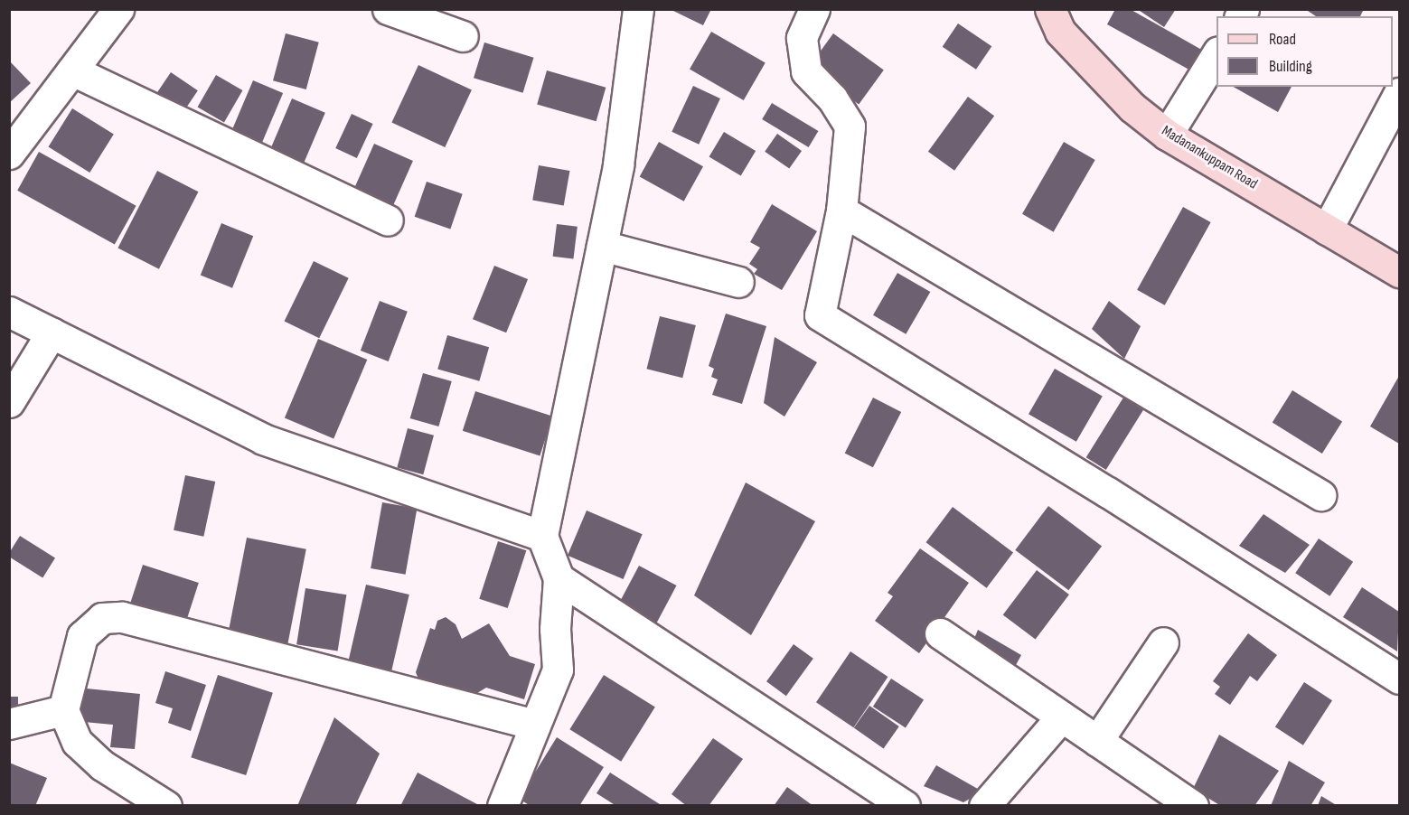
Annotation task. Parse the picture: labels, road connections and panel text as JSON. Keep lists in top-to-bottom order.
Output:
{
  "streets": {
    "main road": ["Madanankuppam Road"]
  },
  "legend": ["Road", "Building"]
}
